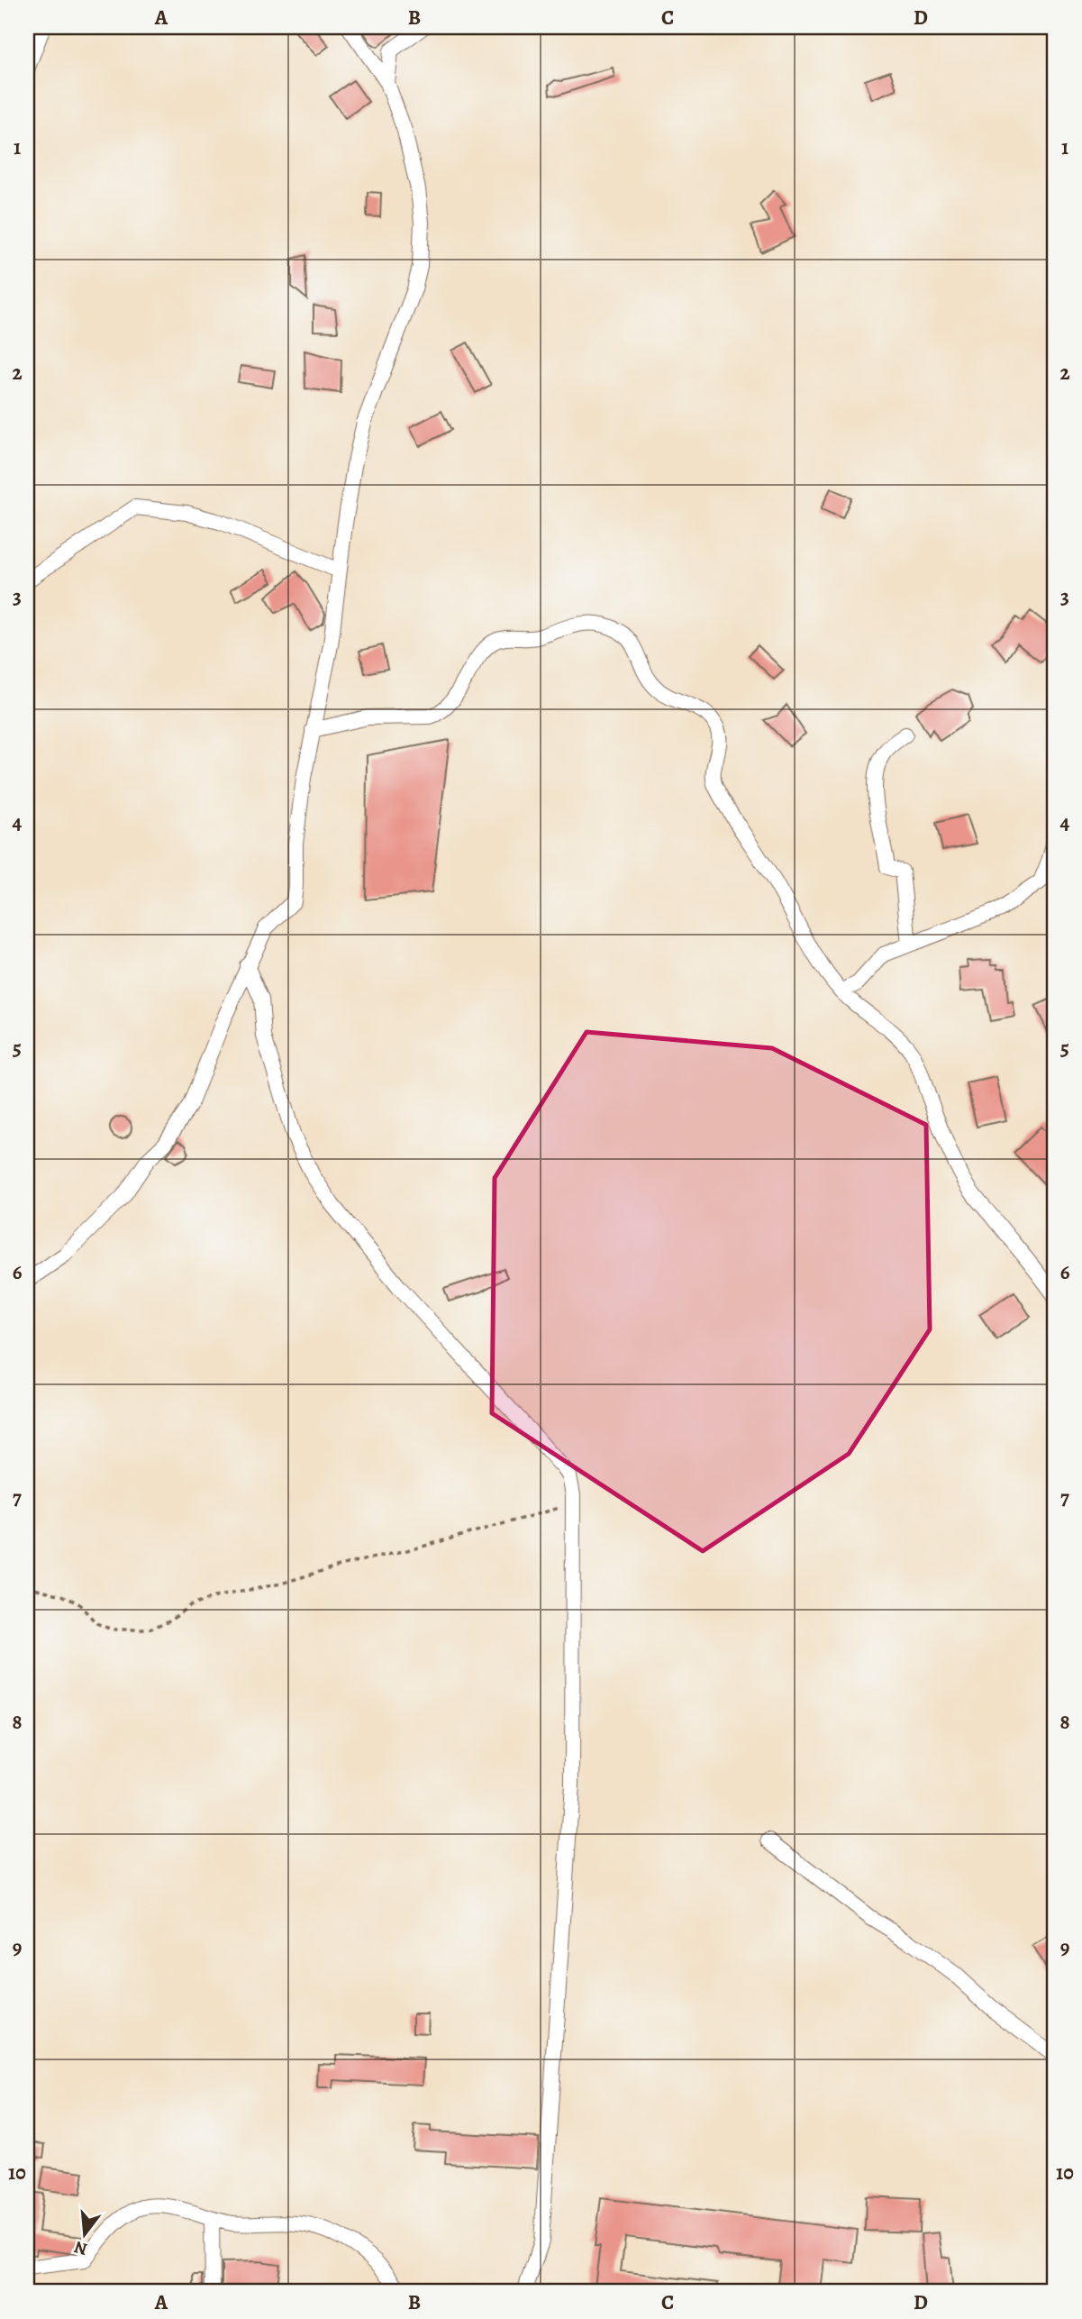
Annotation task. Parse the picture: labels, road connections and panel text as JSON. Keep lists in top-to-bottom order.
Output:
{
  "north": "bottom",
  "grid": {
    "columns": [
      "A",
      "B",
      "C",
      "D"
    ],
    "rows": [
      "1",
      "2",
      "3",
      "4",
      "5",
      "6",
      "7",
      "8",
      "9",
      "10"
    ]
  }
}
